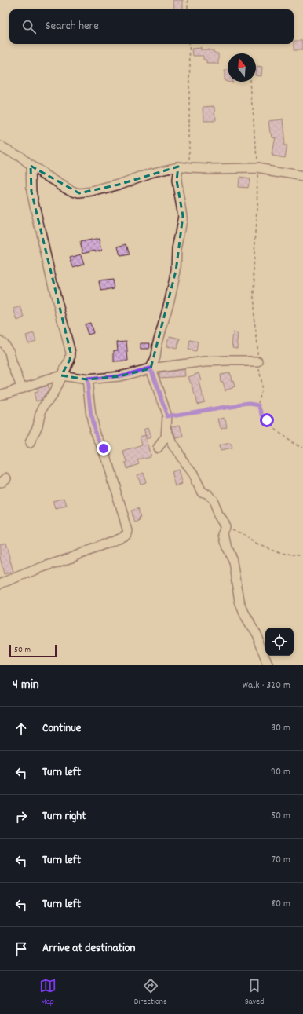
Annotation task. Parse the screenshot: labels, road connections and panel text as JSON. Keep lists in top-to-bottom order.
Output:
{
  "scale_bar": "50 m",
  "north": "top",
  "page": {
    "search": "Search here",
    "scale": "50 m",
    "heading": ["4 min", "Walk · 320 m"],
    "list": [
      ["Continue", "30 m"],
      ["Turn left", "90 m"],
      ["Turn right", "50 m"],
      ["Turn left", "70 m"],
      ["Turn left", "80 m"],
      "Arrive at destination"
    ],
    "nav": ["Map", "Directions", "Saved"]
  }
}
